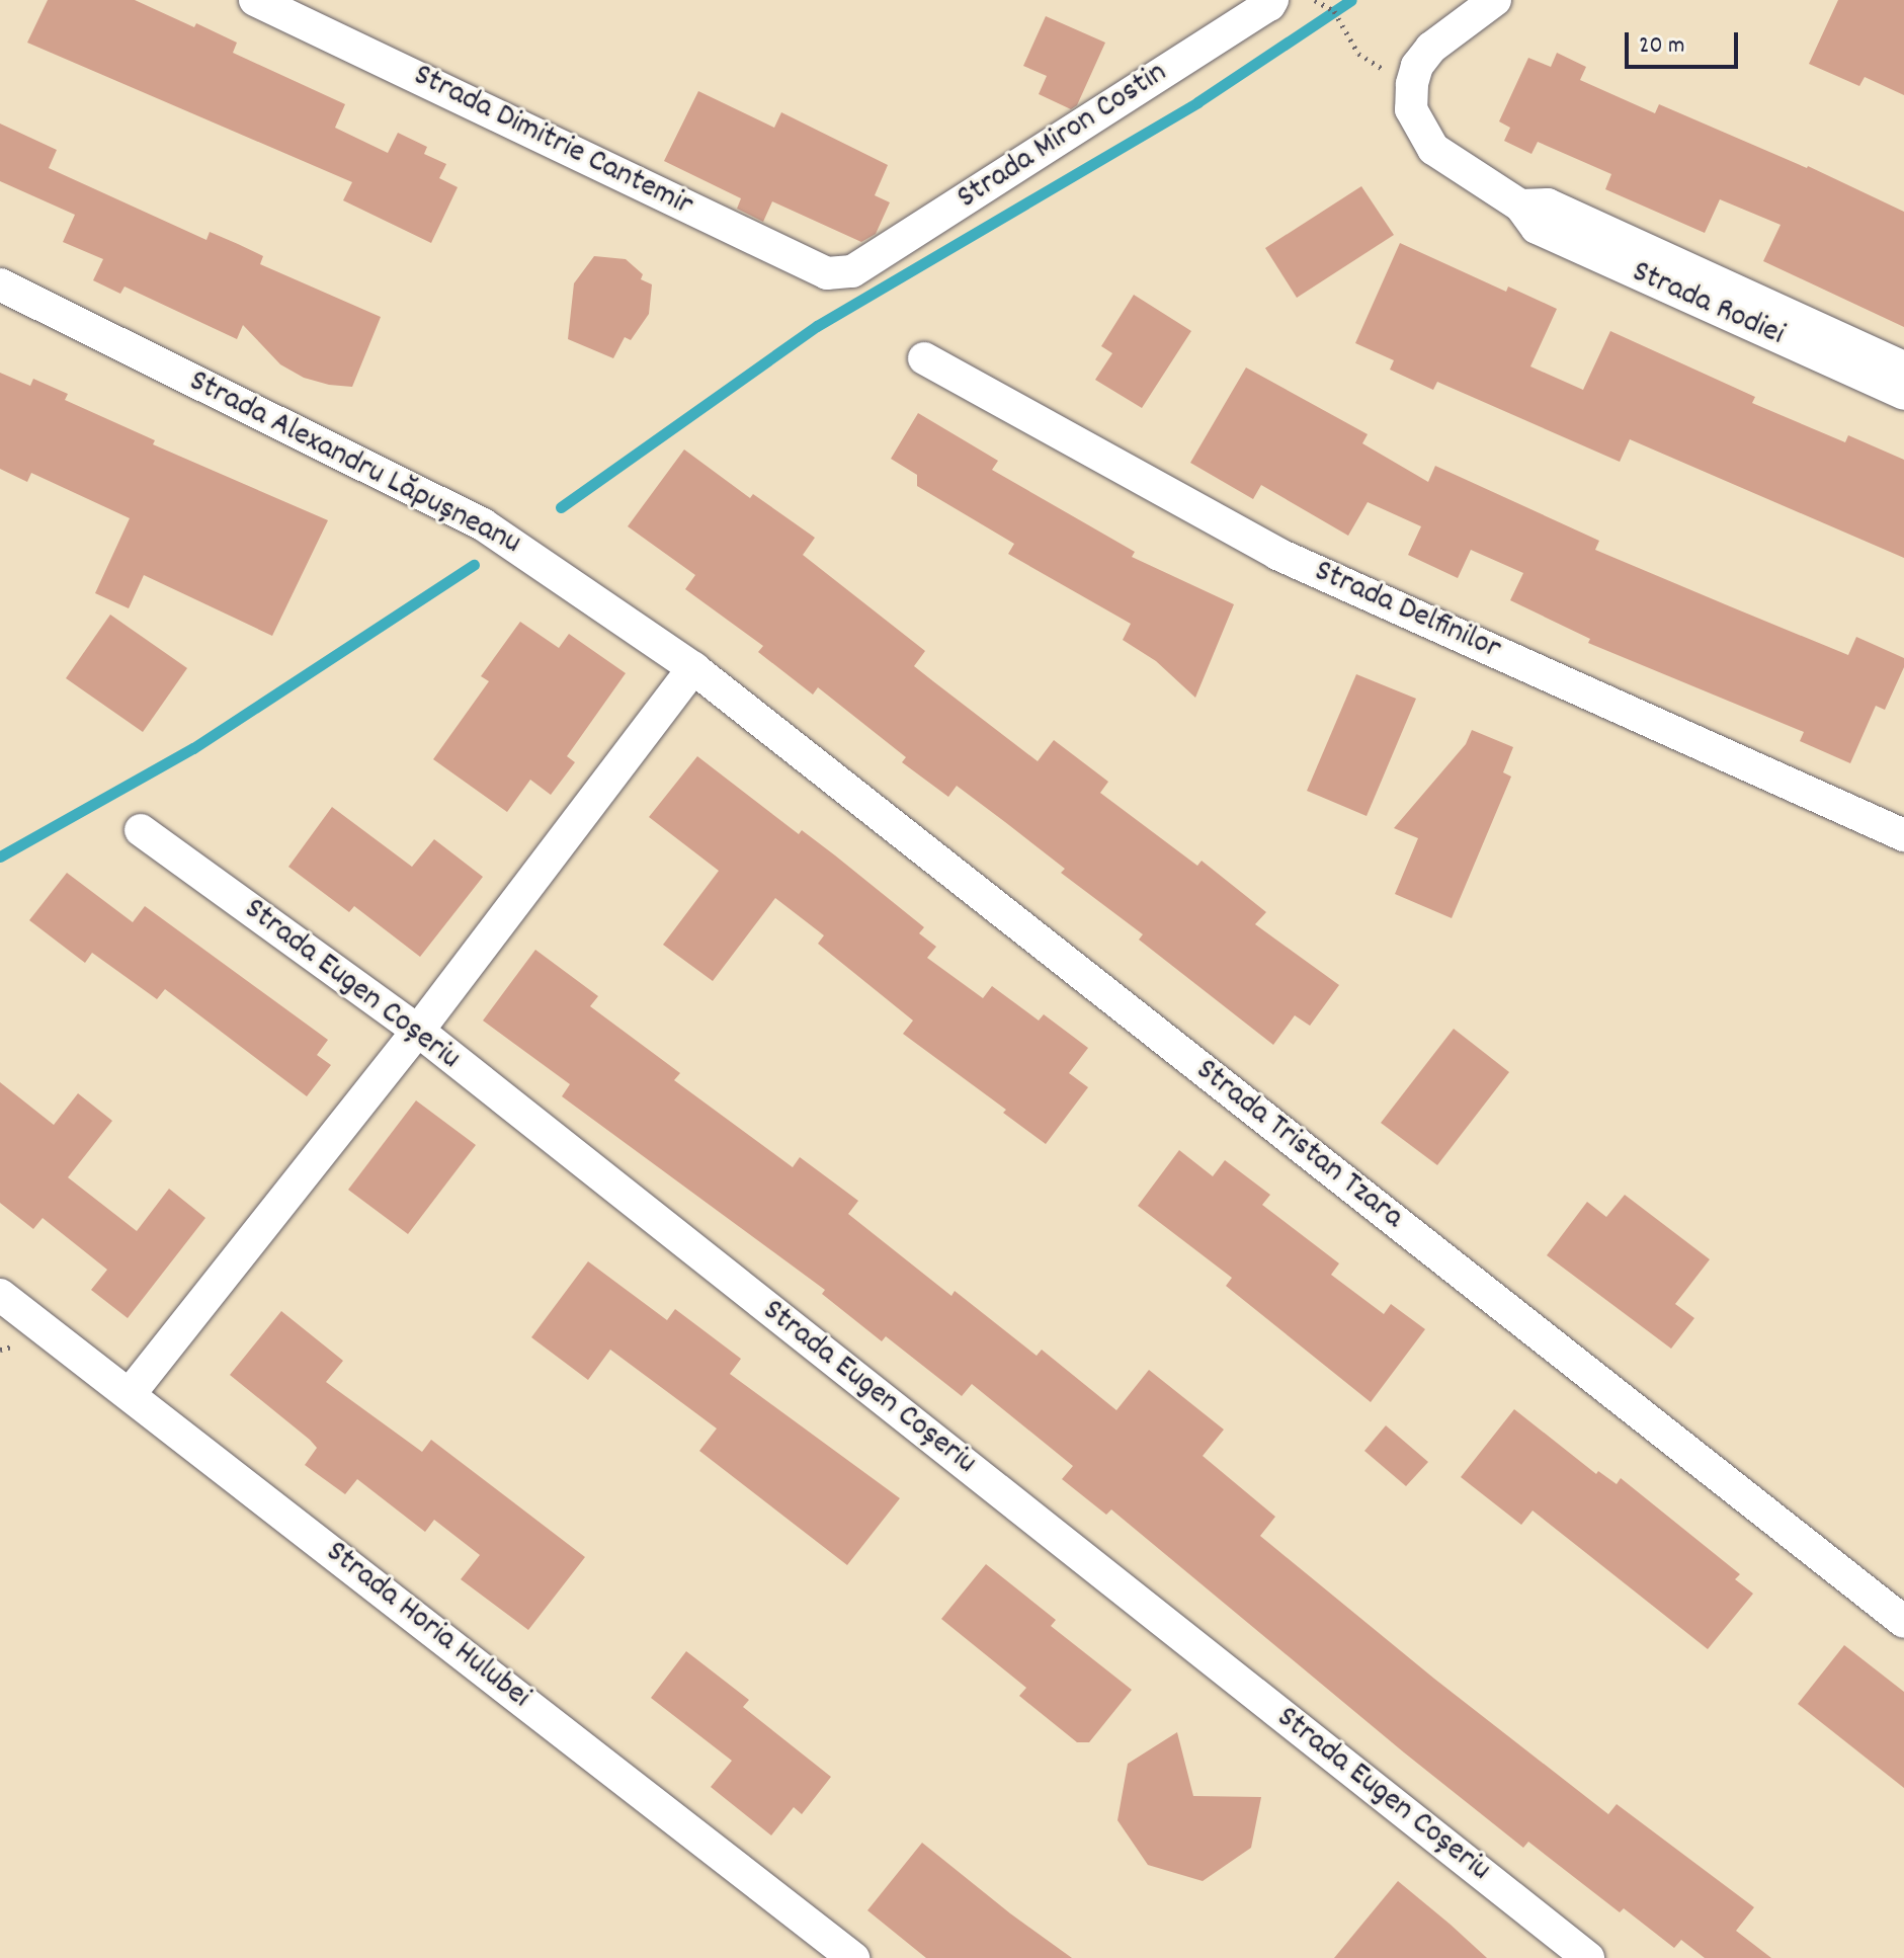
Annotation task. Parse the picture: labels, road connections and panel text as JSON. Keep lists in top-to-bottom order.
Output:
{
  "streets": {
    "street": [
      "Strada Miron Costin",
      "Strada Dimitrie Cantemir",
      "Strada Rodiei",
      "Strada Alexandru Lăpușneanu",
      "Strada Delfinilor",
      "Strada Eugen Coșeriu",
      "Strada Tristan Tzara",
      "Strada Horia Hulubei"
    ]
  },
  "crossings": [
    ["Strada Miron Costin", "Strada Dimitrie Cantemir"],
    ["Strada Alexandru Lăpușneanu", "Strada Tristan Tzara"]
  ],
  "scale_bar": "20 m"
}
